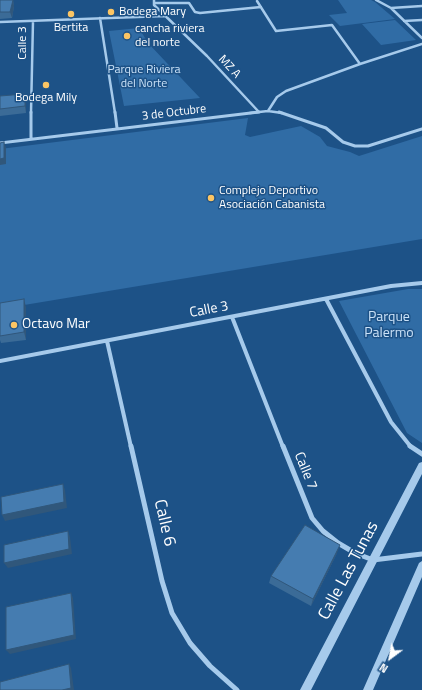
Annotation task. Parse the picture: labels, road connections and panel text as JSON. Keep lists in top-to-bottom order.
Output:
{
  "streets": {
    "street": [
      "Calle 3",
      "MZ A",
      "3 de Octubre",
      "Calle 7",
      "Calle 6",
      "Calle Las Tunas"
    ]
  },
  "crossings": [
    ["Calle 3", "3 de Octubre"],
    ["Calle 3", "Calle 7"],
    ["Calle 3", "Calle 6"],
    ["MZ A", "3 de Octubre"],
    ["Calle 7", "Calle Las Tunas"]
  ],
  "parks": ["Parque Riviera del Norte", "Parque Palermo"],
  "places": [
    "Bodega Mary",
    "Bertita",
    "cancha riviera del norte",
    "Bodega Mily",
    "Complejo Deportivo Asociación Cabanista",
    "Octavo Mar"
  ],
  "north": "bottom left"
}
